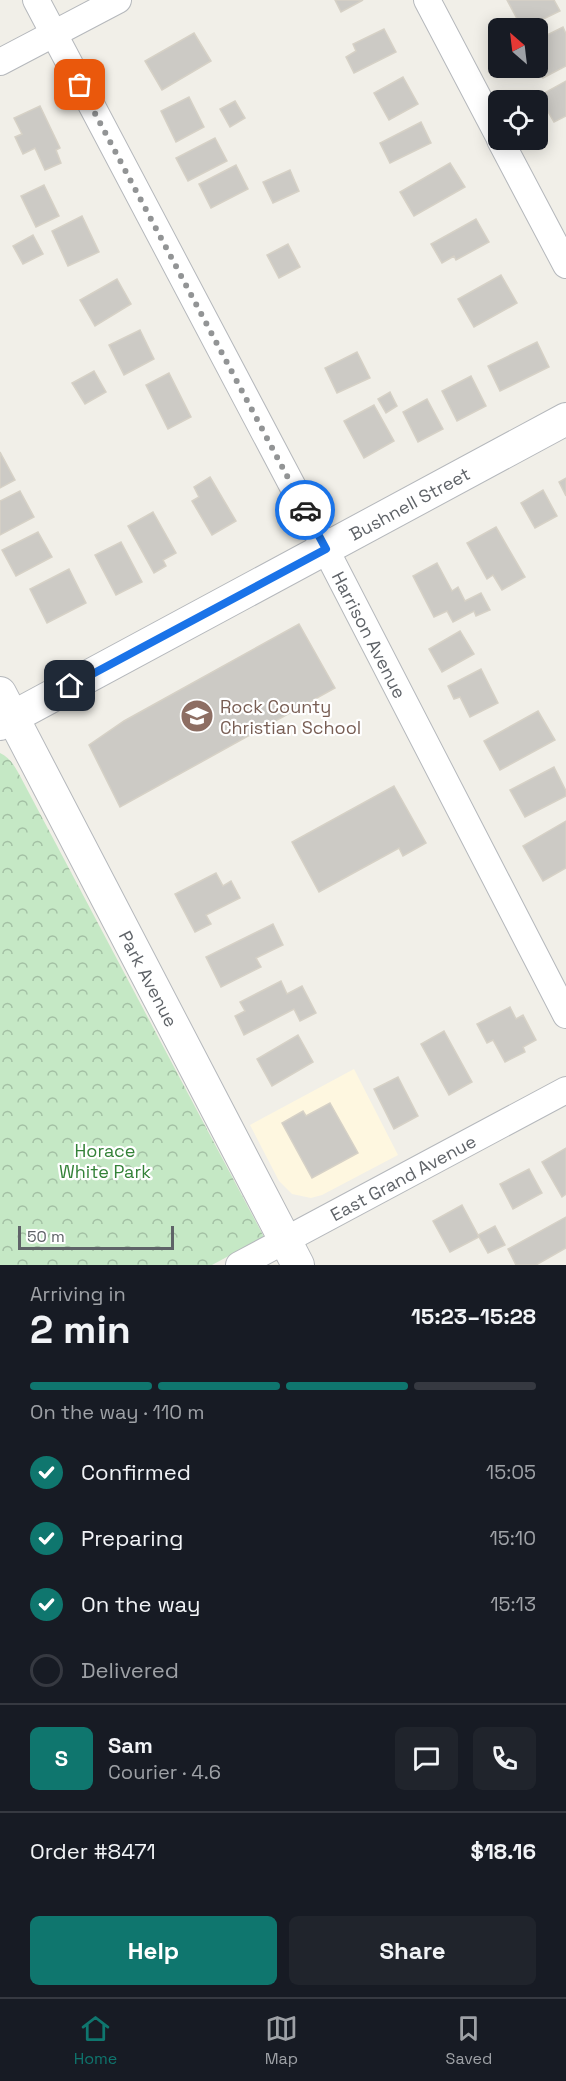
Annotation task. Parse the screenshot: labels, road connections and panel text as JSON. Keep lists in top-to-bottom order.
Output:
{
  "streets": {
    "street": [
      "Bushnell Street",
      "Harrison Avenue",
      "Park Avenue",
      "East Grand Avenue"
    ]
  },
  "crossings": [
    ["Bushnell Street", "Harrison Avenue"],
    ["Bushnell Street", "Park Avenue"],
    ["Park Avenue", "East Grand Avenue"]
  ],
  "parks": ["Horace White Park"],
  "places": {
    "school or university": ["Rock County Christian School"]
  },
  "scale_bar": "50 m",
  "north": "top left",
  "page": {
    "scale": "50 m",
    "heading": ["2 min", "Arriving in", "15:23–15:28"],
    "panel": [
      "Sam",
      "Courier · 4.6",
      "Order #8471",
      "$18.16"
    ],
    "bar": "On the way · 110 m",
    "list": [
      ["Confirmed", "15:05"],
      ["Preparing", "15:10"],
      ["On the way", "15:13"],
      "Delivered"
    ],
    "round": "S",
    "buttons": ["Help", "Share"],
    "tabs": ["Home", "Map", "Saved"]
  }
}
